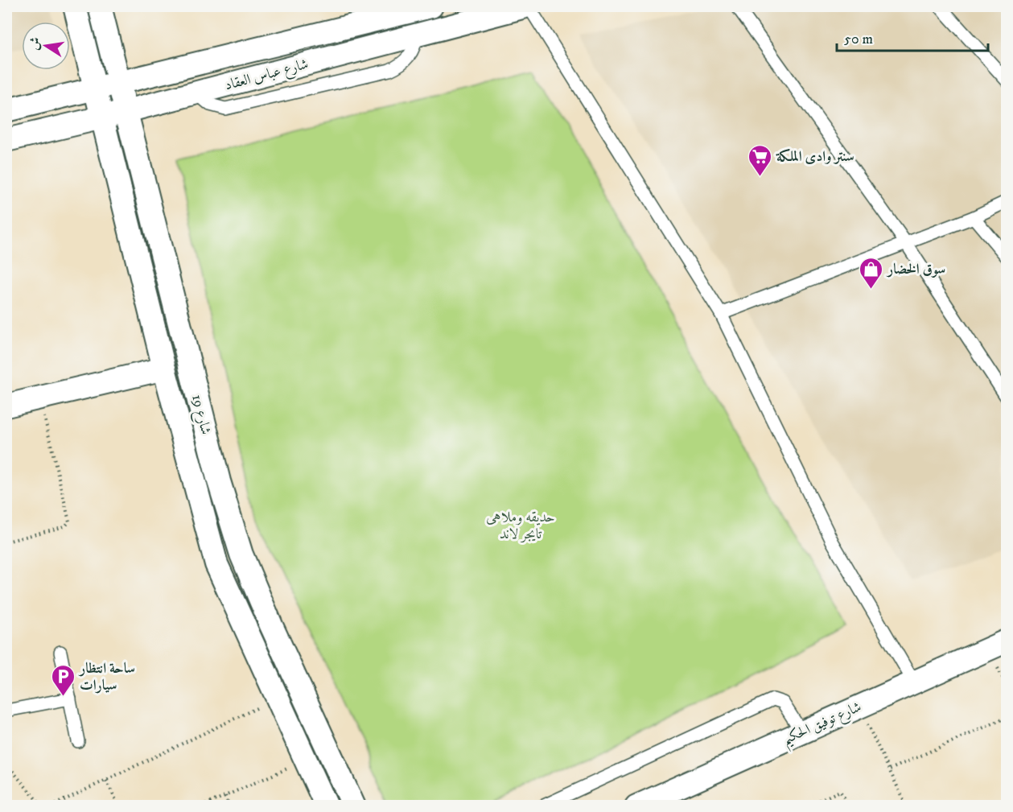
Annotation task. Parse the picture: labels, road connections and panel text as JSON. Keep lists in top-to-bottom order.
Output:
{
  "streets": {
    "street": ["شارع عباس العقاد", "شارع 19", "شارع توفيق الحكيم"]
  },
  "crossings": [
    ["شارع عباس العقاد", "شارع 19"]
  ],
  "parks": ["حديقه وملاهى تايجر لاند"],
  "places": {
    "supermarket": ["سنتر وادى الملكة"],
    "shop": ["سوق الخضار"],
    "parking": ["ساحة انتظار سيارات"]
  },
  "scale_bar": "50 m",
  "north": "left"
}
